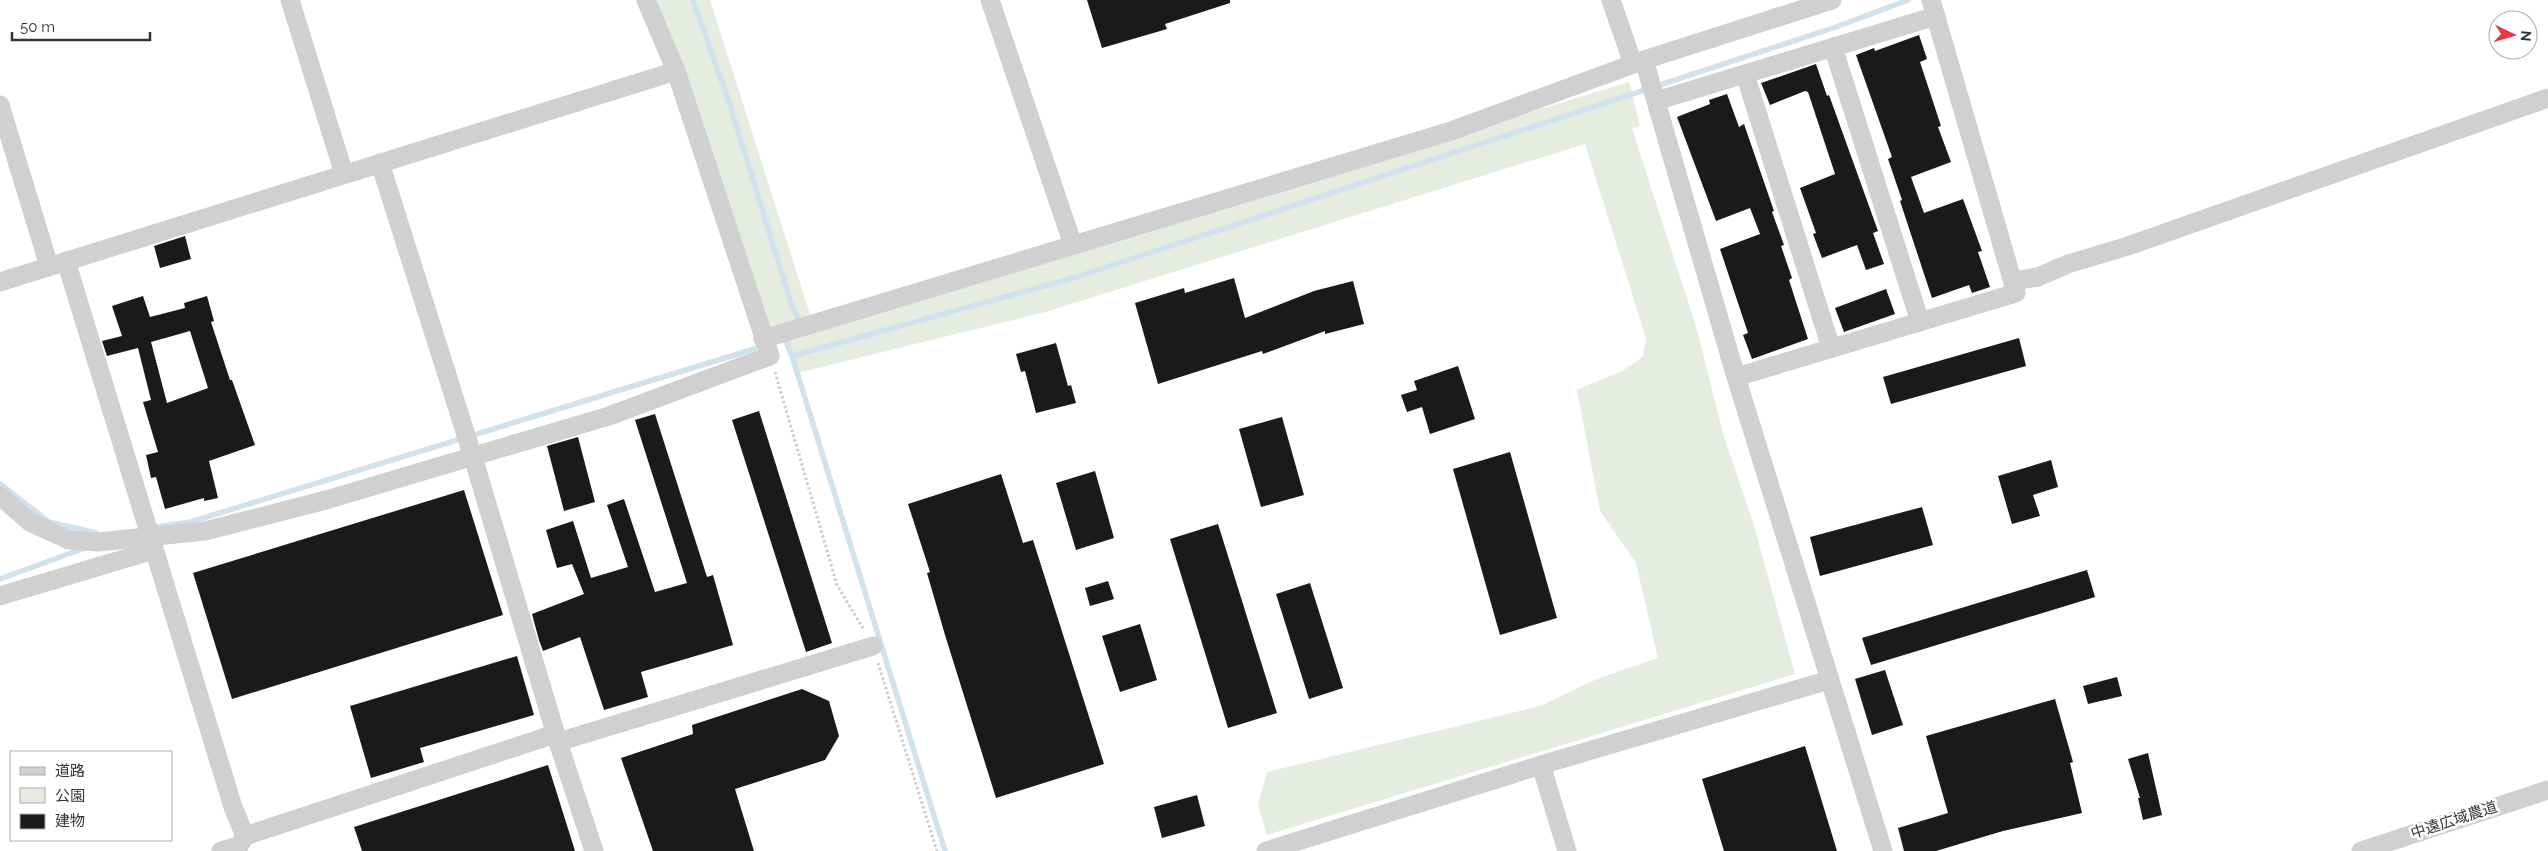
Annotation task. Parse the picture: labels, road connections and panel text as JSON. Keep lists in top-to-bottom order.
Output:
{
  "streets": {
    "street": ["中遠広域農道"]
  },
  "legend": ["道路", "公園", "建物"],
  "scale_bar": "50 m",
  "north": "right"
}
